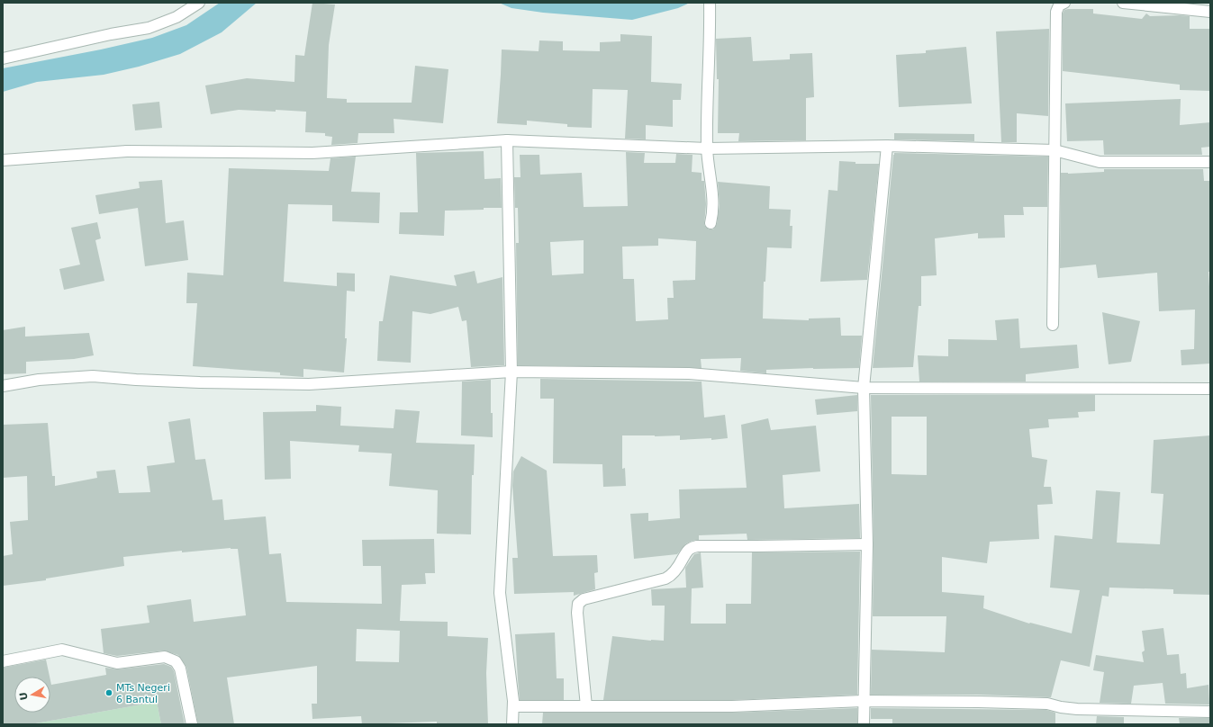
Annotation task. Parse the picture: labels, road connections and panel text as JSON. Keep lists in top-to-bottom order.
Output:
{
  "places": ["MTs Negeri 6 Bantul"],
  "north": "left"
}
